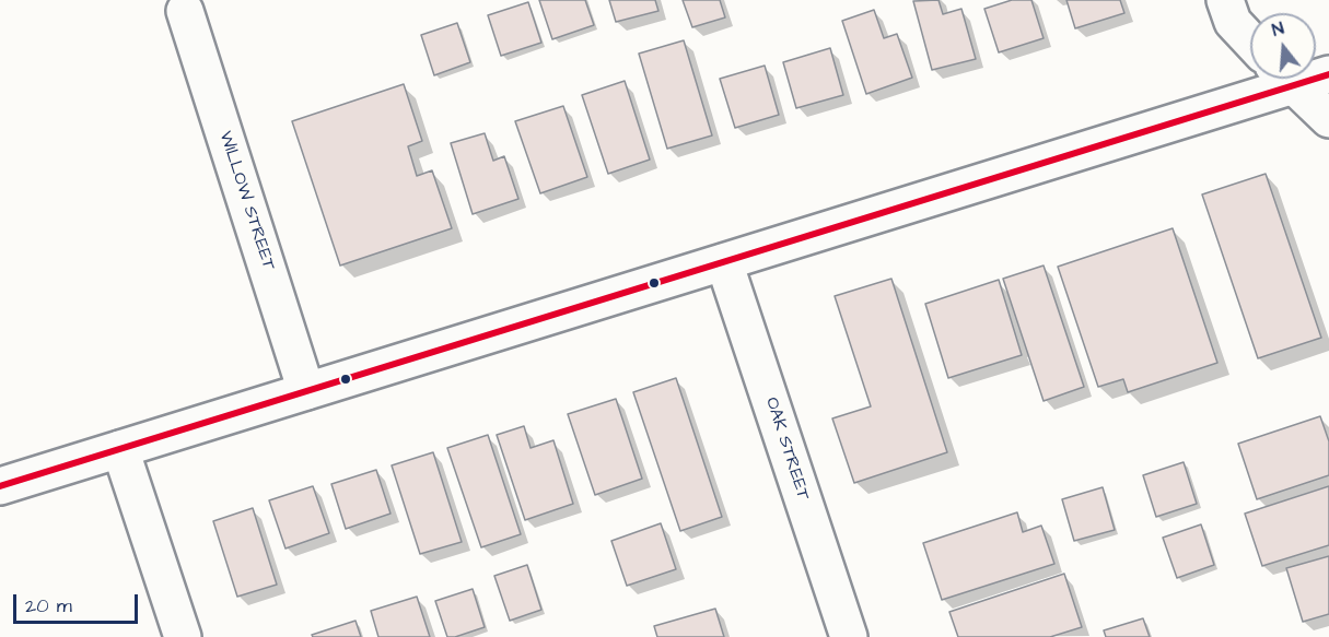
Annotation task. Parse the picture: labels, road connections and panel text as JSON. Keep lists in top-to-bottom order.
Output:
{
  "streets": {
    "main road": ["WILLOW STREET", "OAK STREET"]
  },
  "scale_bar": "20 m",
  "north": "top"
}
